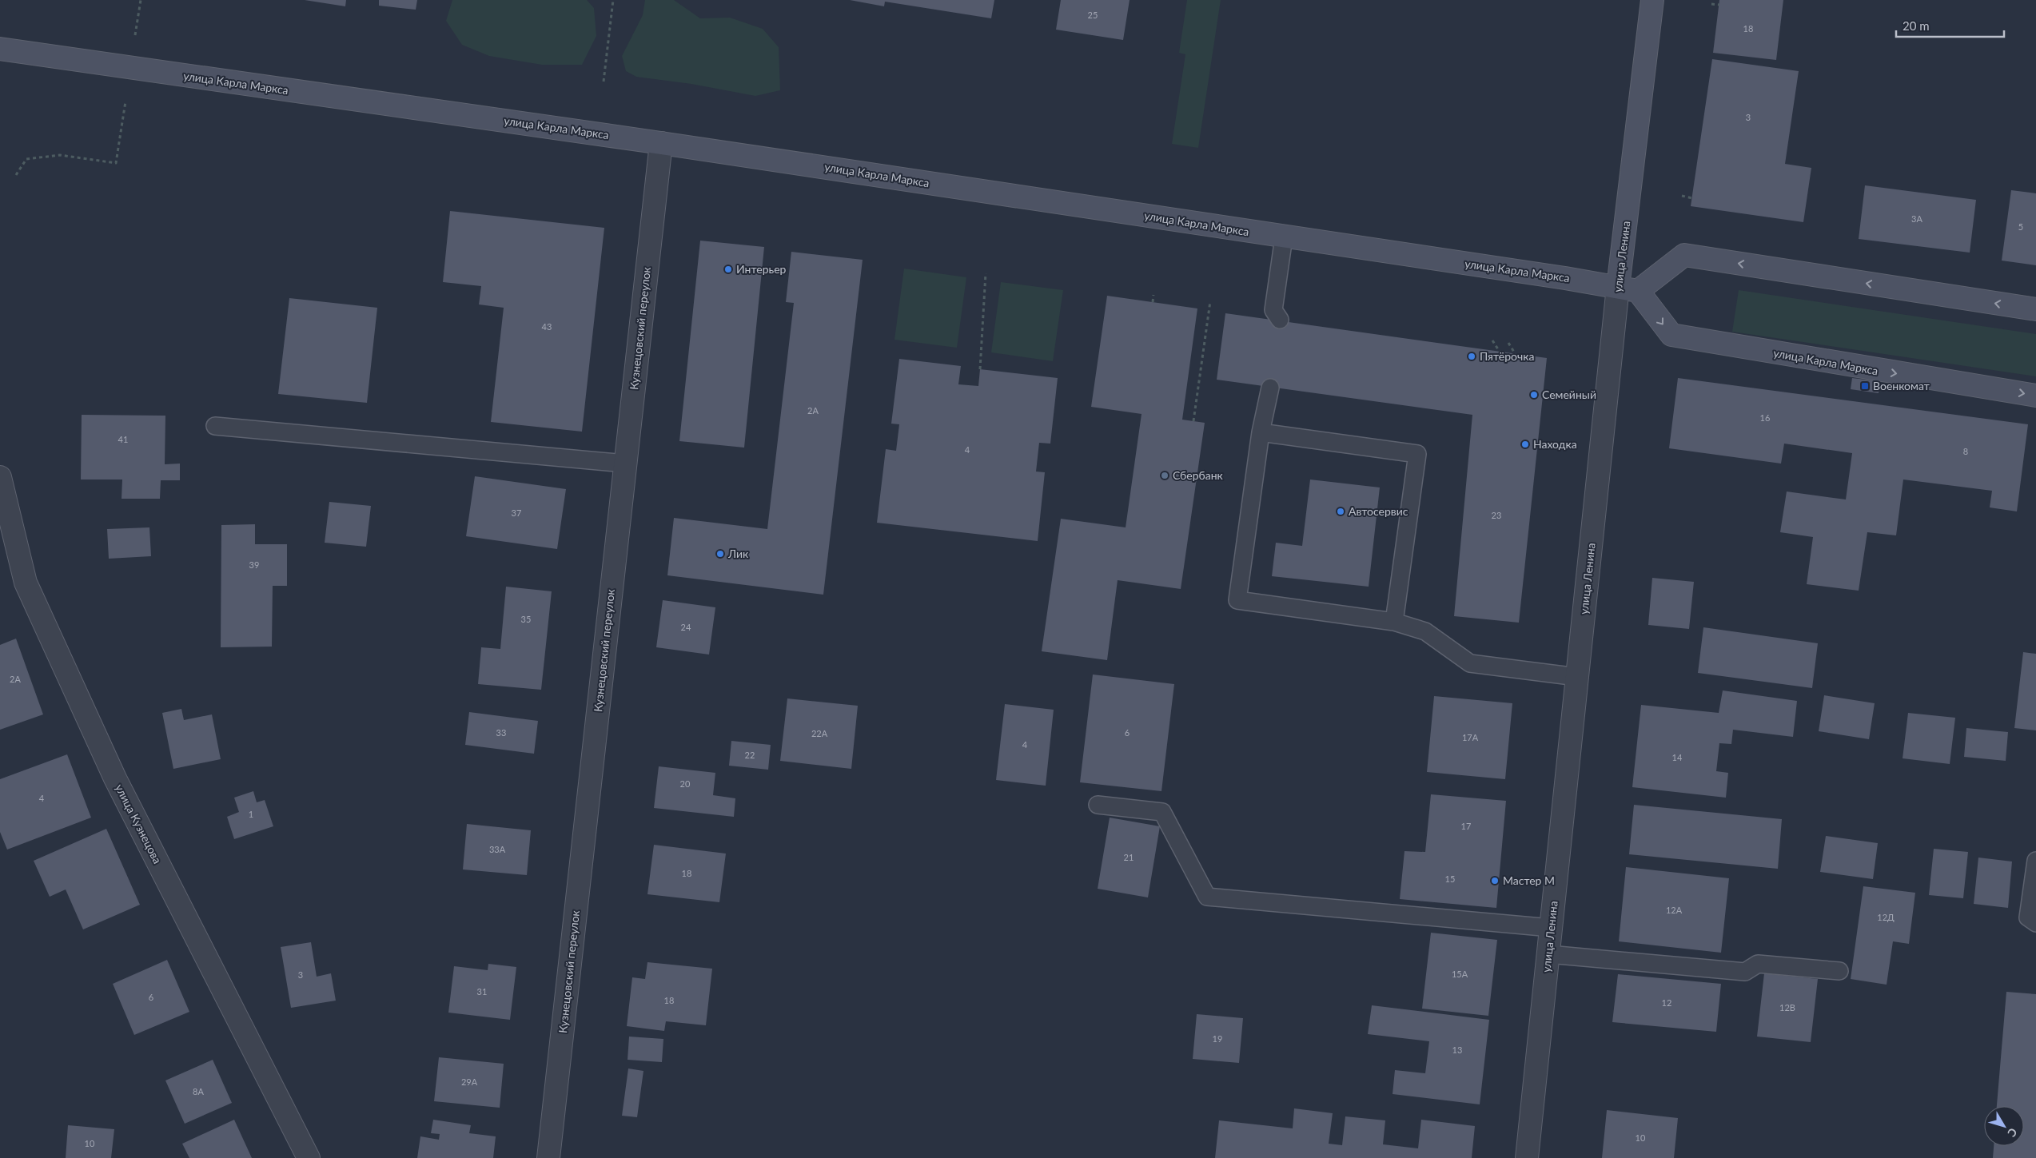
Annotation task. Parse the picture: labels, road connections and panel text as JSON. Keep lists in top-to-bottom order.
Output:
{
  "streets": {
    "main road": ["улица Карла Маркса", "улица Ленина"],
    "street": ["Кузнецовский переулок", "улица Кузнецова"]
  },
  "crossings": [
    ["улица Карла Маркса", "улица Ленина"],
    ["улица Карла Маркса", "Кузнецовский переулок"]
  ],
  "places": {
    "other": [
      "Интерьер",
      "Пятёрочка",
      "Семейный",
      "Находка",
      "Сбербанк",
      "Автосервис",
      "Лик",
      "Мастер М"
    ],
    "transit": ["Военкомат"]
  },
  "house_numbers": [
    "25",
    "18",
    "3",
    "3А",
    "5",
    "43",
    "2А",
    "16",
    "41",
    "4",
    "8",
    "37",
    "23",
    "39",
    "35",
    "24",
    "2А",
    "33",
    "6",
    "22А",
    "17А",
    "4",
    "22",
    "14",
    "20",
    "4",
    "1",
    "17",
    "33А",
    "21",
    "18",
    "15",
    "12А",
    "12Д",
    "15А",
    "3",
    "31",
    "6",
    "18",
    "12",
    "12В",
    "19",
    "13",
    "29А",
    "8А",
    "10",
    "10"
  ],
  "scale_bar": "20 m",
  "north": "bottom right"
}
